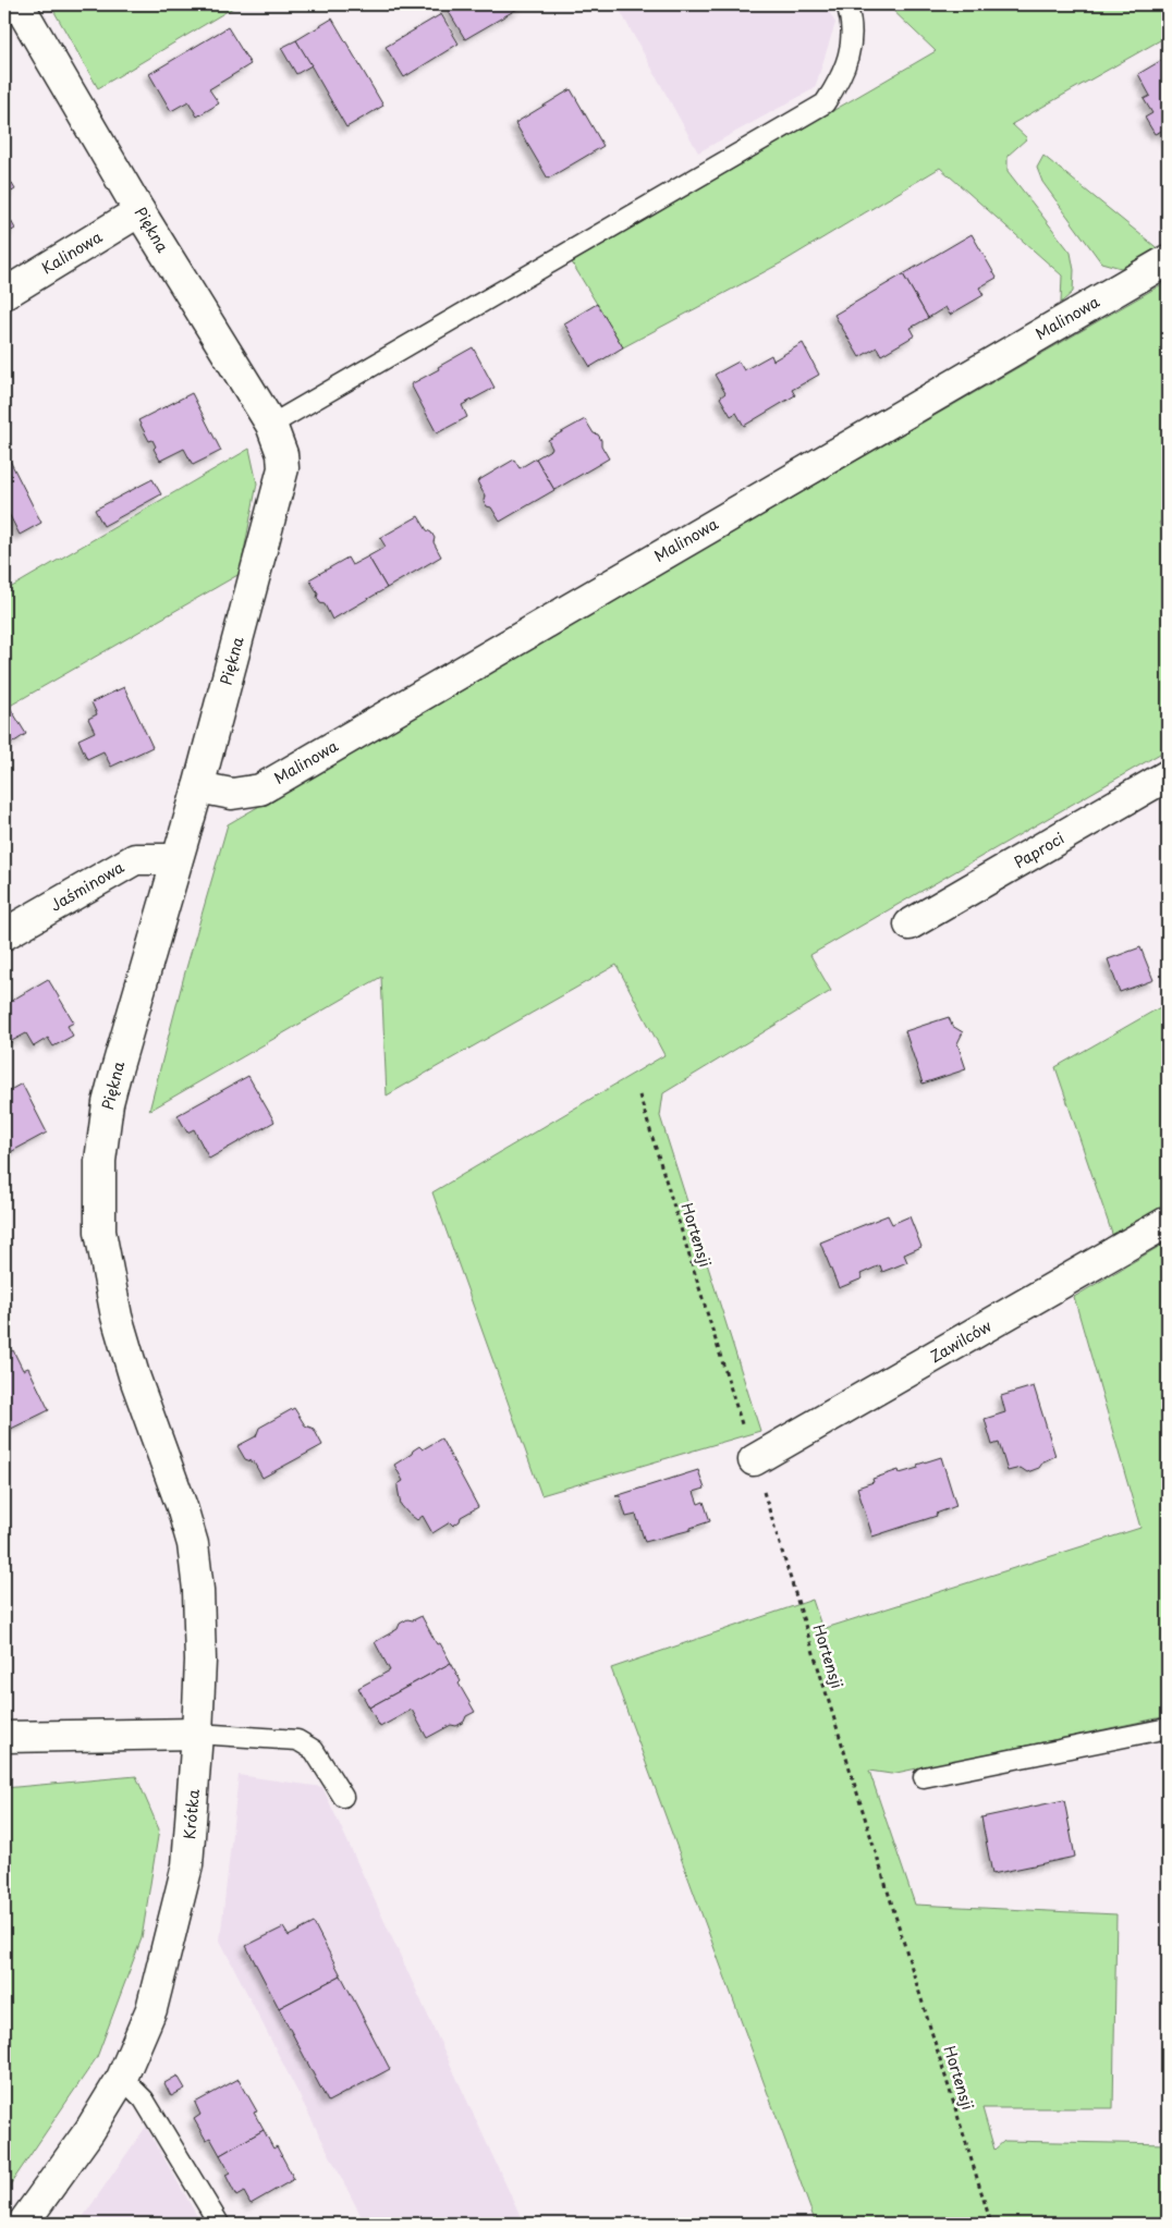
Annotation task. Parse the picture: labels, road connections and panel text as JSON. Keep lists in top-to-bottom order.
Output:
{
  "streets": {
    "street": [
      "Piękna",
      "Kalinowa",
      "Malinowa",
      "Paproci",
      "Jaśminowa",
      "Zawilców",
      "Krótka"
    ],
    "path": ["Hortensji"]
  },
  "crossings": [
    ["Piękna", "Kalinowa"],
    ["Piękna", "Malinowa"],
    ["Piękna", "Jaśminowa"],
    ["Piękna", "Krótka"],
    ["Hortensji", "Zawilców"]
  ]
}
